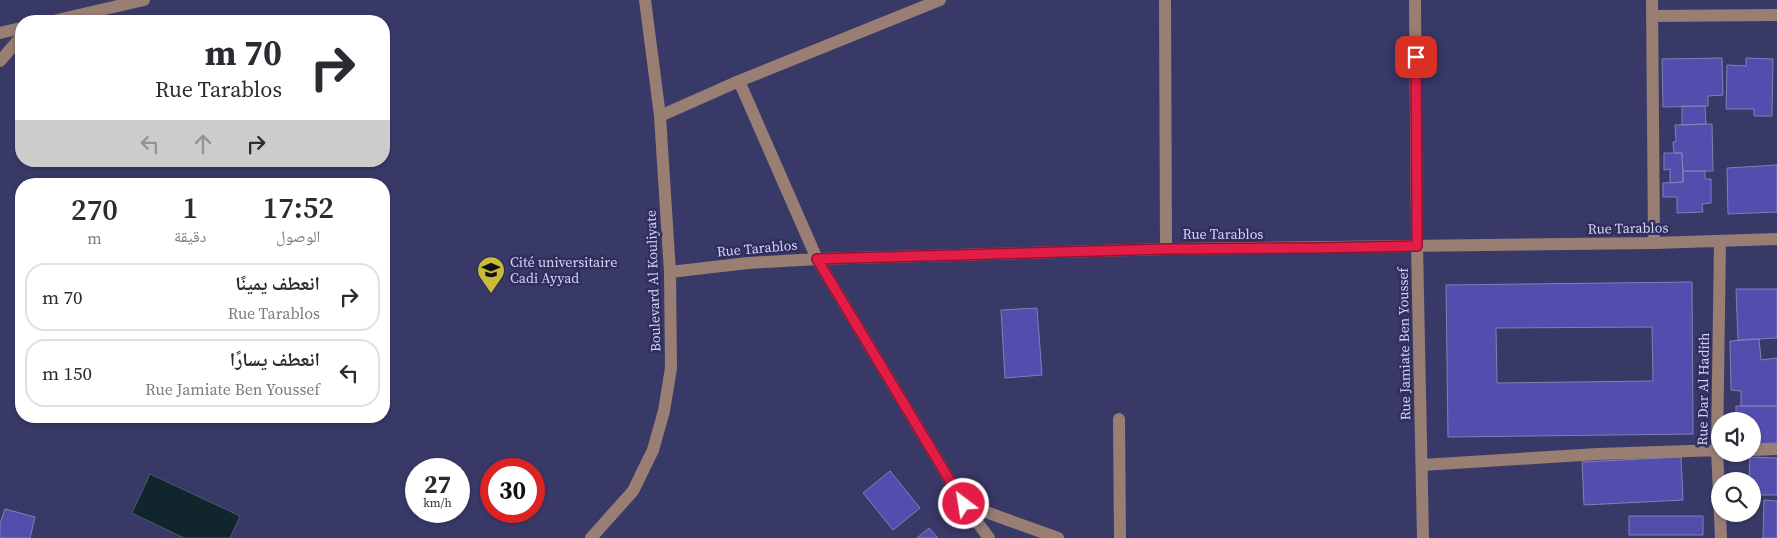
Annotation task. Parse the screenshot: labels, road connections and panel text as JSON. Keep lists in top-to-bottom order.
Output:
{
  "streets": {
    "street": [
      "Rue Tarablos",
      "Boulevard Al Kouliyate",
      "Rue Jamiate Ben Youssef",
      "Rue Dar Al Hadith"
    ]
  },
  "crossings": [
    ["Rue Tarablos", "Boulevard Al Kouliyate"],
    ["Rue Tarablos", "Rue Jamiate Ben Youssef"],
    ["Rue Tarablos", "Rue Dar Al Hadith"]
  ],
  "places": {
    "school or university": ["Cité universitaire Cadi Ayyad"]
  },
  "page": {
    "turn": ["70 m", "Rue Tarablos"],
    "eta": [
      "17:52",
      "الوصول",
      "1",
      "دقيقة",
      "270",
      "m"
    ],
    "list": [
      {
        "name": "انعطف يمينًا",
        "note": "Rue Tarablos",
        "value": "70 m"
      },
      {
        "name": "انعطف يسارًا",
        "note": "Rue Jamiate Ben Youssef",
        "value": "150 m"
      }
    ],
    "speed": "27 km/h",
    "limit": "30"
  }
}
